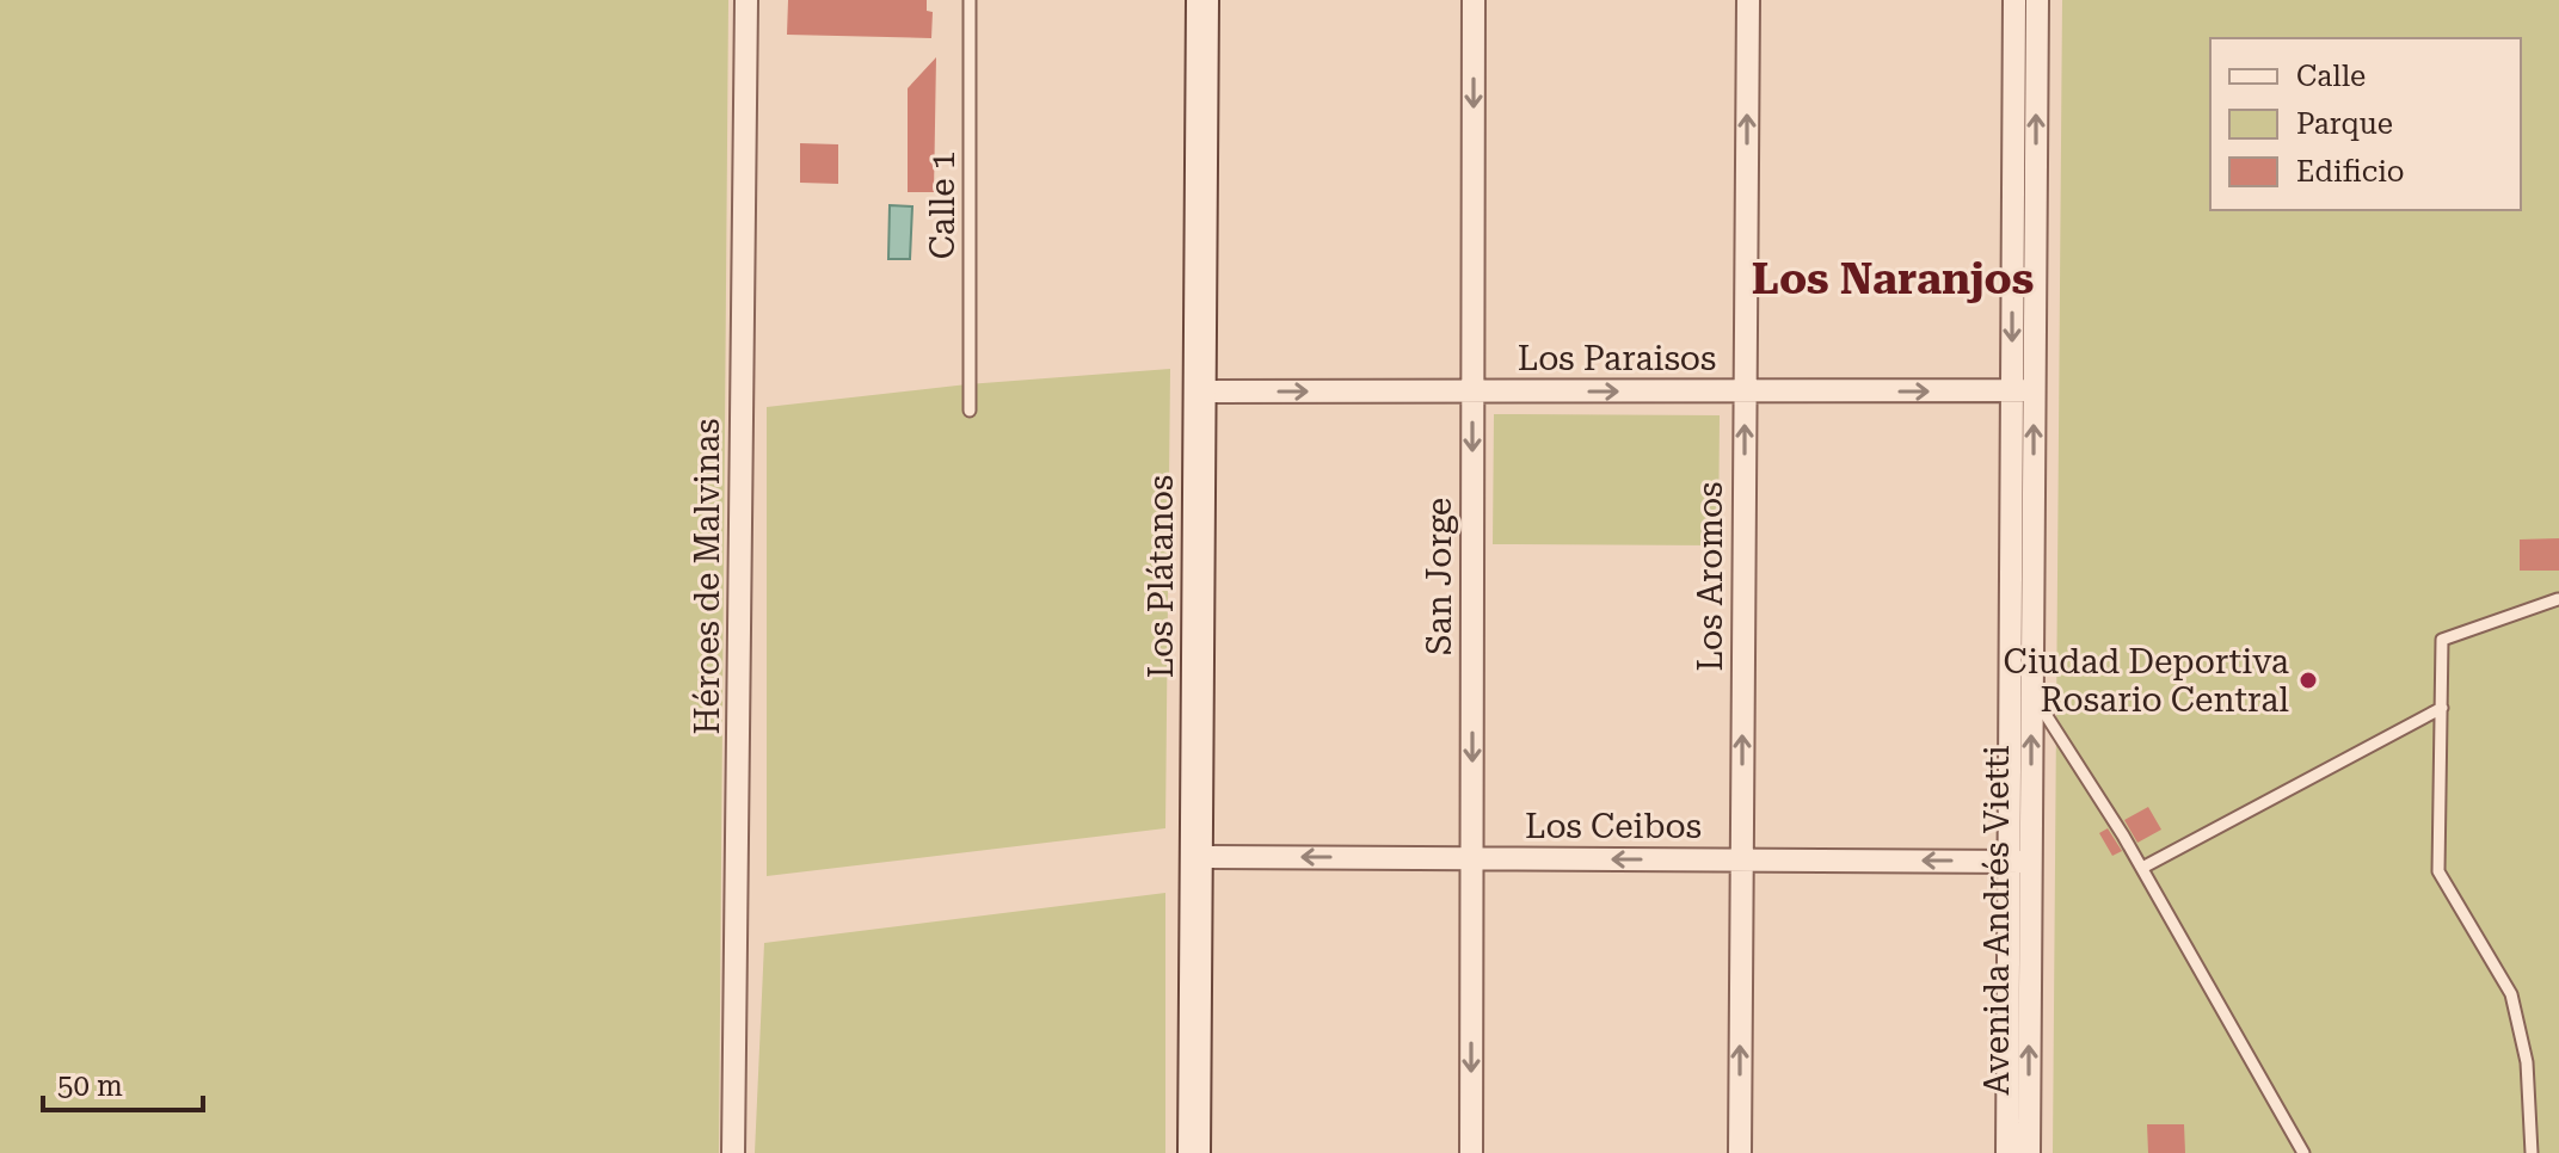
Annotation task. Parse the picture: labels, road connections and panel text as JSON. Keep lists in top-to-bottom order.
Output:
{
  "streets": {
    "street": [
      "Los Paraisos",
      "Héroes de Malvinas",
      "Los Plátanos",
      "San Jorge",
      "Los Aromos",
      "Los Ceibos",
      "Avenida Andrés Vietti"
    ],
    "lane": ["Calle 1"]
  },
  "crossings": [
    ["Los Paraisos", "Los Plátanos"],
    ["Los Paraisos", "San Jorge"],
    ["Los Paraisos", "Los Aromos"],
    ["Los Paraisos", "Avenida Andrés Vietti"],
    ["Los Plátanos", "Los Ceibos"],
    ["San Jorge", "Los Ceibos"],
    ["Los Aromos", "Los Ceibos"],
    ["Los Ceibos", "Avenida Andrés Vietti"]
  ],
  "one_way": [
    "Los Paraisos",
    "San Jorge",
    "Los Aromos",
    "Los Ceibos"
  ],
  "districts": ["Los Naranjos"],
  "places": ["Ciudad Deportiva Rosario Central"],
  "legend": ["Calle", "Parque", "Edificio"],
  "scale_bar": "50 m"
}
